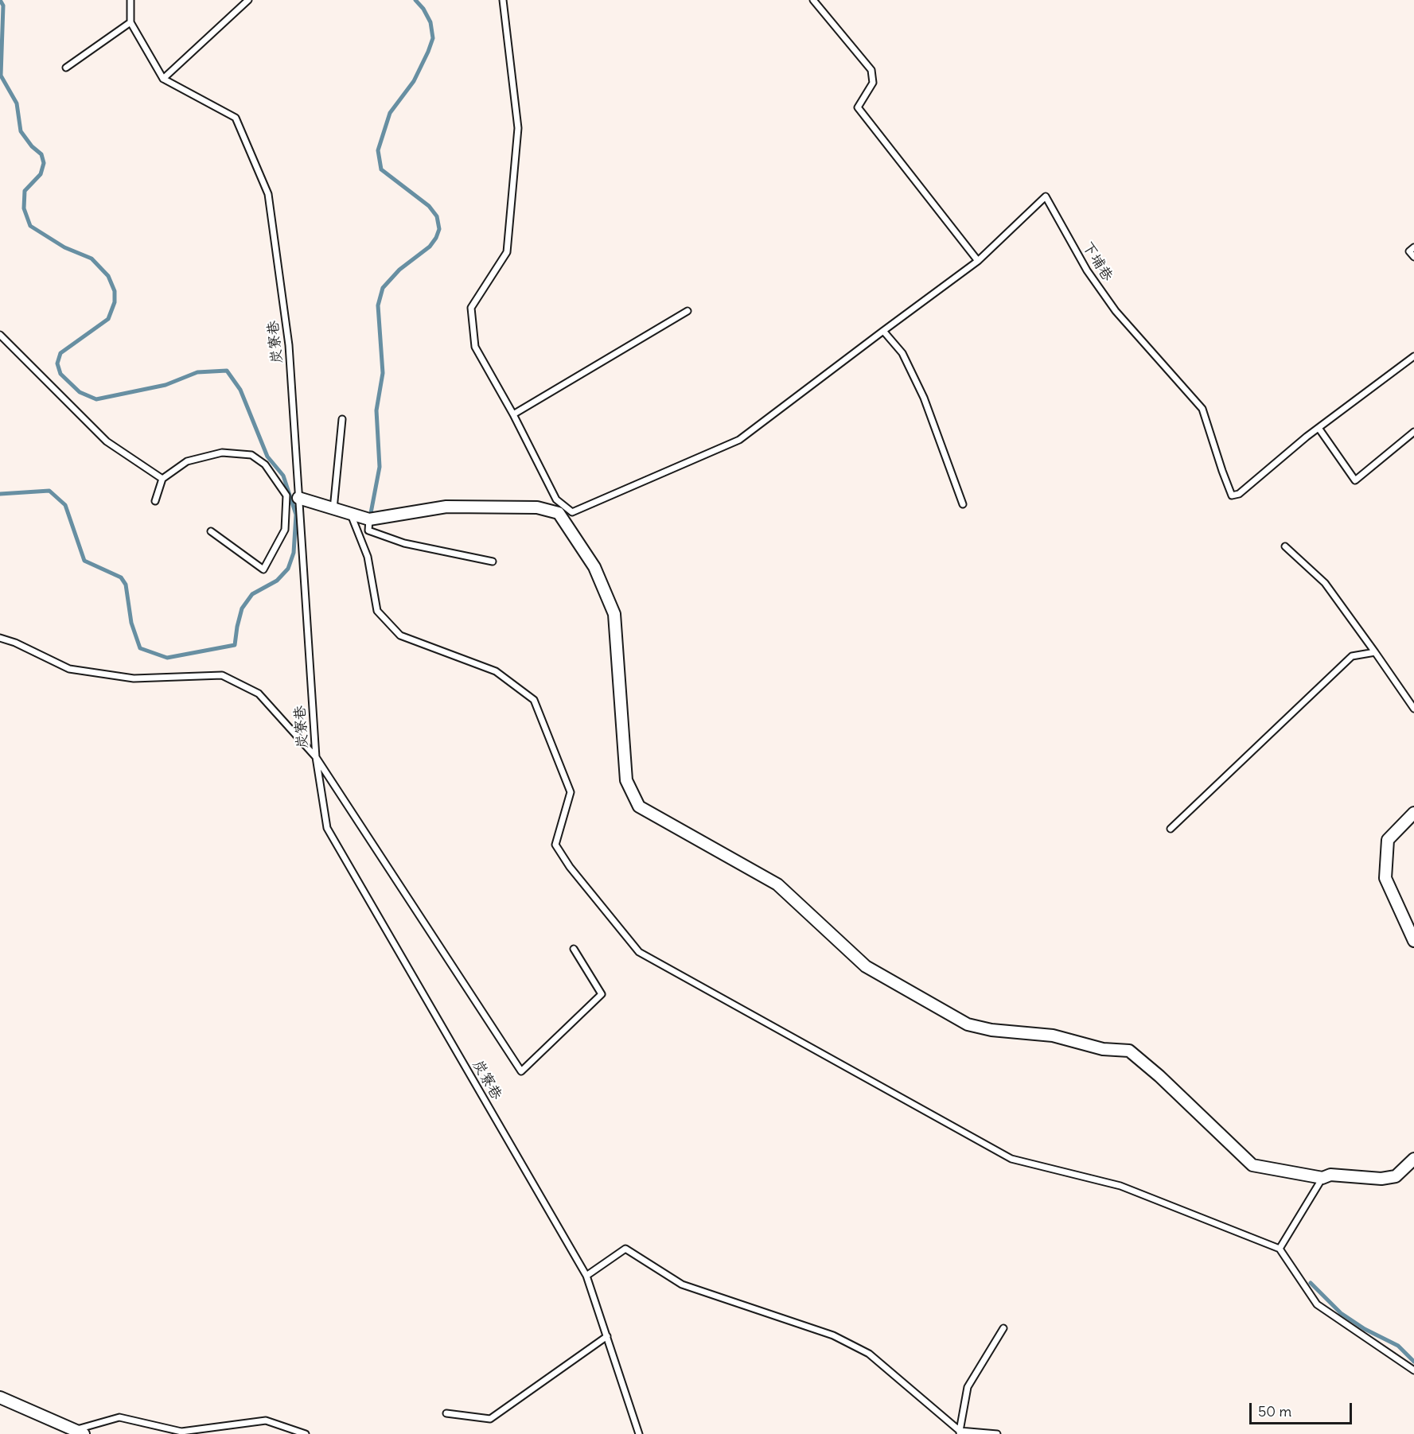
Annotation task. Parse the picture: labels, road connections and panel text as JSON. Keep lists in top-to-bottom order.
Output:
{
  "streets": {
    "lane": ["下埔巷", "炭寮巷"]
  },
  "scale_bar": "50 m"
}
